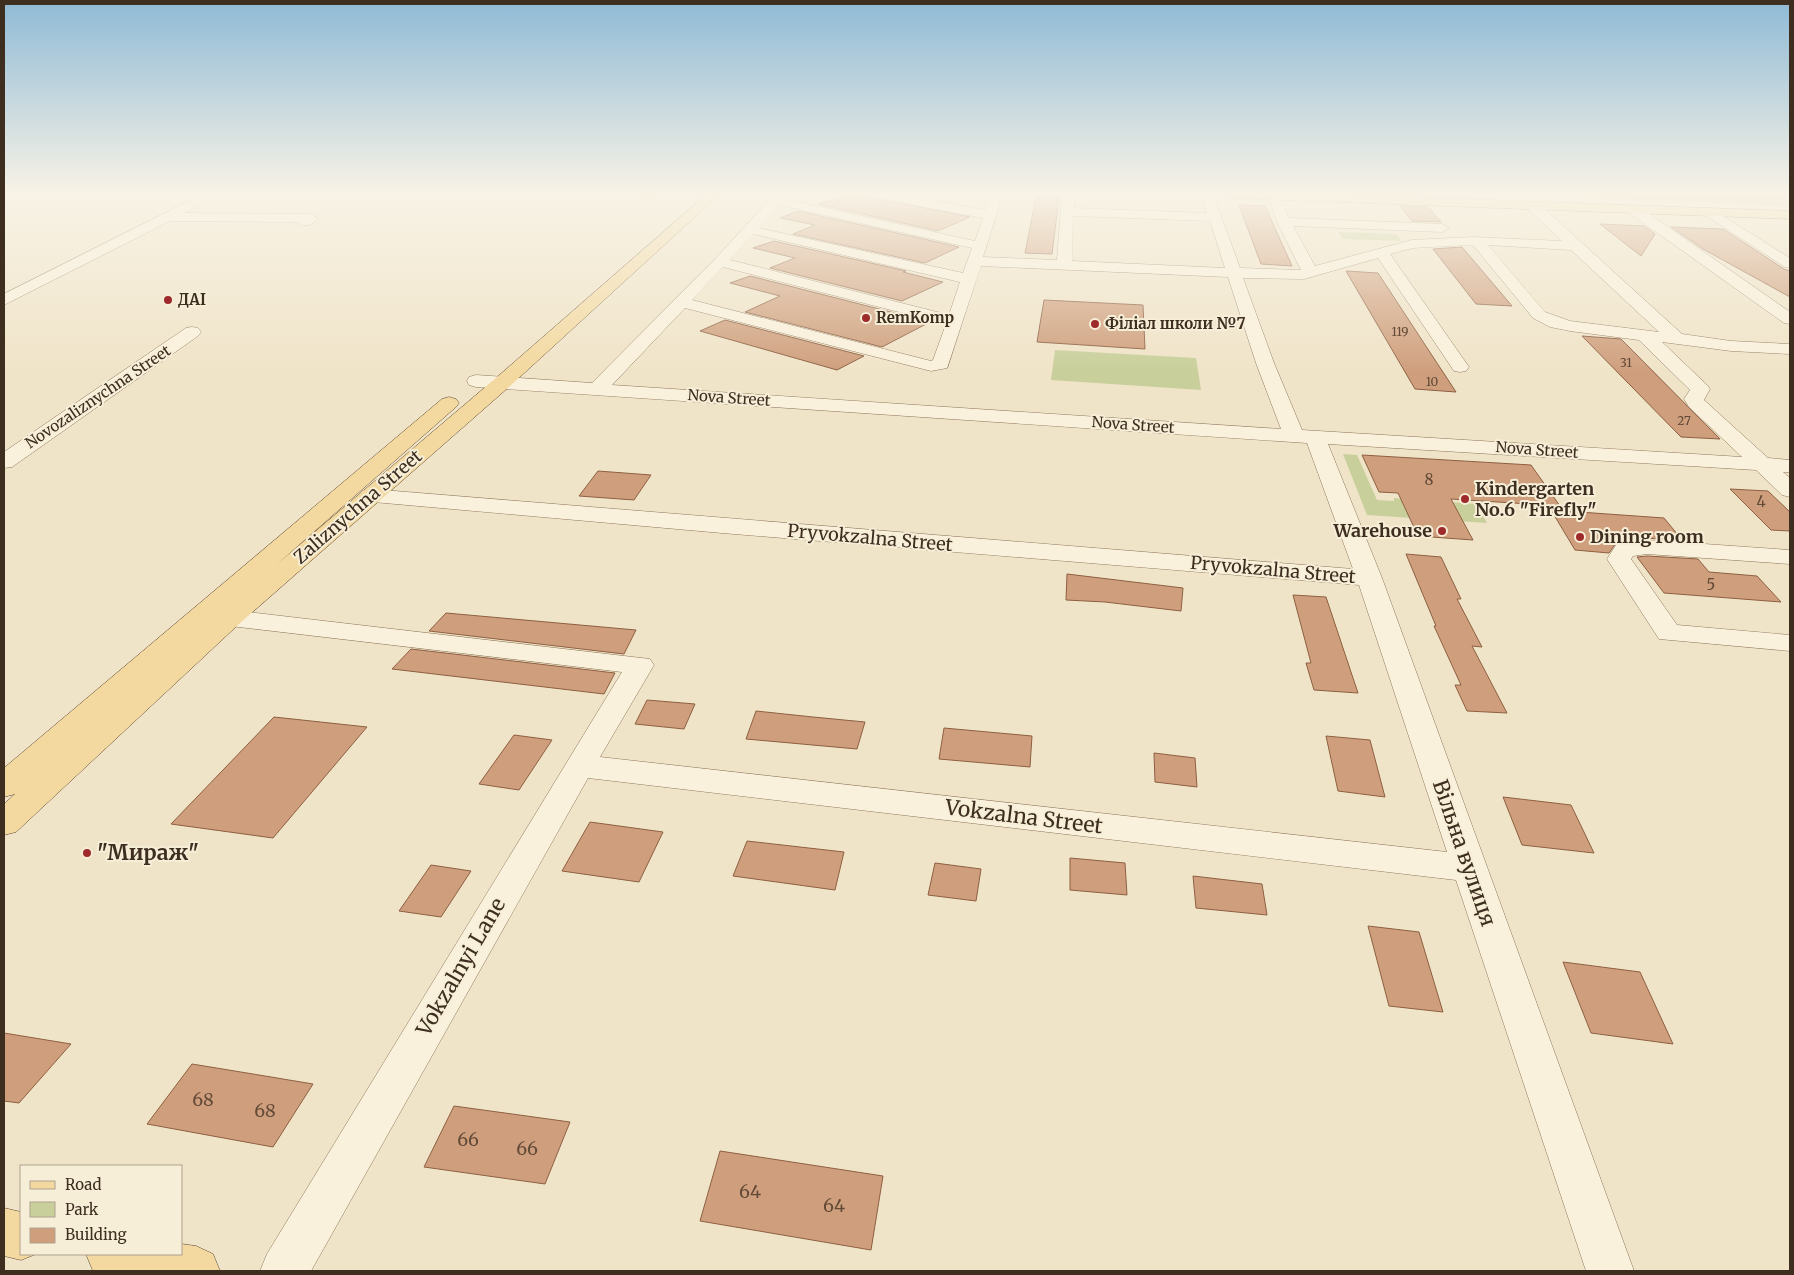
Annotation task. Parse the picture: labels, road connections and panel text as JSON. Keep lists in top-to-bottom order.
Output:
{
  "streets": {
    "main road": ["Zaliznychna Street"],
    "street": [
      "Novozaliznychna Street",
      "Nova Street",
      "Pryvokzalna Street",
      "Vokzalna Street",
      "Вільна вулиця",
      "Vokzalnyi Lane"
    ]
  },
  "crossings": [
    ["Nova Street", "Zaliznychna Street"],
    ["Nova Street", "Вільна вулиця"],
    ["Zaliznychna Street", "Pryvokzalna Street"],
    ["Zaliznychna Street", "Vokzalnyi Lane"],
    ["Pryvokzalna Street", "Вільна вулиця"],
    ["Vokzalna Street", "Вільна вулиця"],
    ["Vokzalna Street", "Vokzalnyi Lane"]
  ],
  "places": [
    "ДАІ",
    "RemKomp",
    "Філіал школи №7",
    "Kindergarten No.6 \"Firefly\"",
    "Warehouse",
    "Dining room",
    "\"Мираж\""
  ],
  "house_numbers": [
    "119",
    "31",
    "10",
    "27",
    "8",
    "4",
    "5",
    "68",
    "68",
    "66",
    "66",
    "64",
    "64"
  ],
  "legend": ["Road", "Park", "Building"]
}
